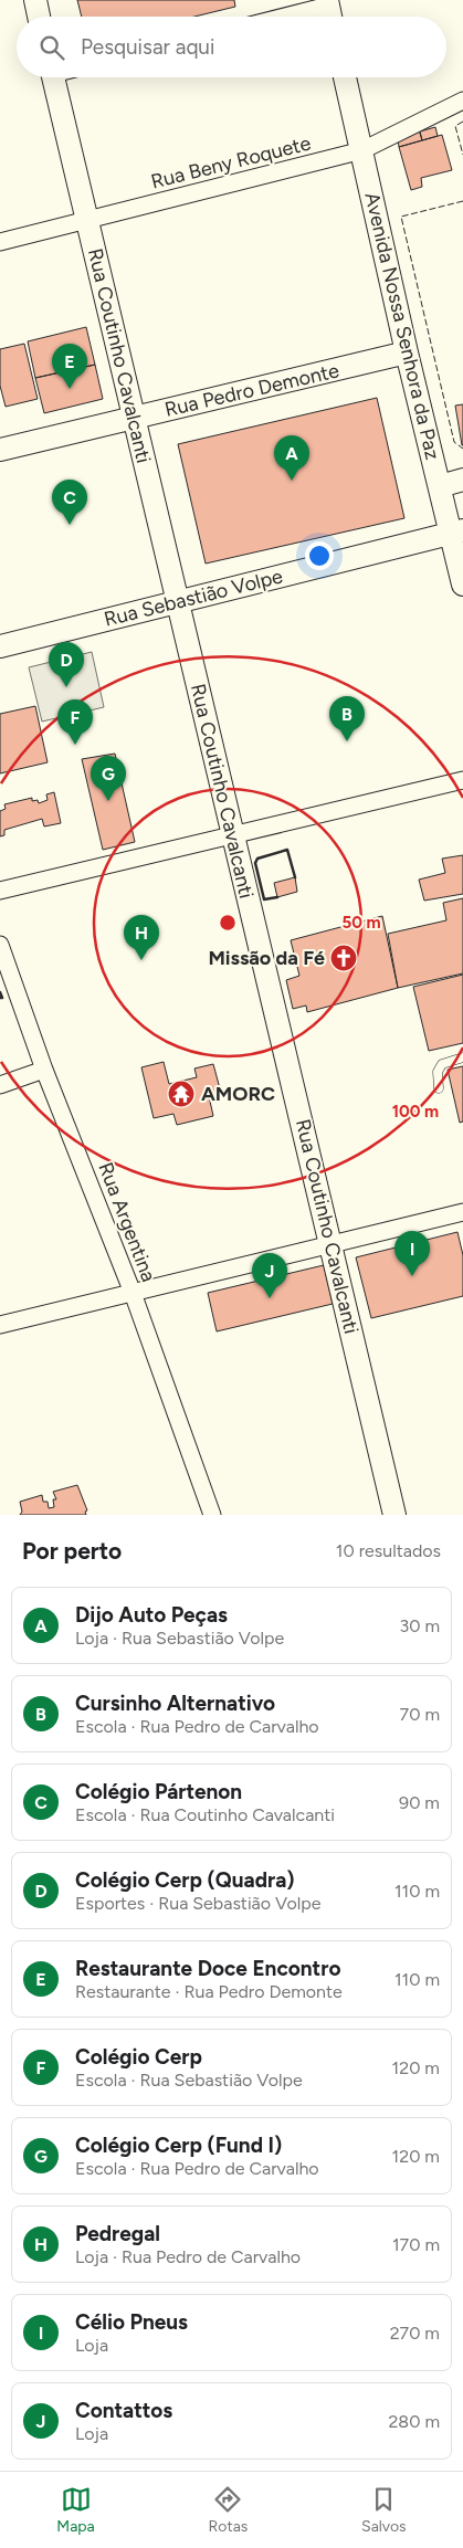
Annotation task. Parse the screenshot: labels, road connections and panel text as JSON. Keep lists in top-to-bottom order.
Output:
{
  "streets": {
    "main road": [
      "Avenida Nossa Senhora da Paz",
      "Rua Coutinho Cavalcanti",
      "Rua Pedro Demonte",
      "Rua Sebastião Volpe"
    ],
    "street": ["Rua Beny Roquete", "Rua Argentina"]
  },
  "crossings": [
    ["Rua Beny Roquete", "Avenida Nossa Senhora da Paz"],
    ["Rua Beny Roquete", "Rua Coutinho Cavalcanti"],
    ["Avenida Nossa Senhora da Paz", "Rua Pedro Demonte"],
    ["Avenida Nossa Senhora da Paz", "Rua Sebastião Volpe"],
    ["Rua Coutinho Cavalcanti", "Rua Pedro Demonte"],
    ["Rua Coutinho Cavalcanti", "Rua Sebastião Volpe"]
  ],
  "places": {
    "church": ["Missão da Fé"],
    "temple": ["AMORC"]
  },
  "page": {
    "search": "Pesquisar aqui",
    "pins": [
      "E",
      "A",
      "C",
      "D",
      "B",
      "F",
      "G",
      "H",
      "I",
      "J"
    ],
    "heading": ["Por perto", "10 resultados"],
    "list": [
      {
        "mark": "A",
        "name": "Dijo Auto Peças",
        "note": "Loja · Rua Sebastião Volpe",
        "value": "30 m"
      },
      {
        "mark": "B",
        "name": "Cursinho Alternativo",
        "note": "Escola · Rua Pedro de Carvalho",
        "value": "70 m"
      },
      {
        "mark": "C",
        "name": "Colégio Pártenon",
        "note": "Escola · Rua Coutinho Cavalcanti",
        "value": "90 m"
      },
      {
        "mark": "D",
        "name": "Colégio Cerp (Quadra)",
        "note": "Esportes · Rua Sebastião Volpe",
        "value": "110 m"
      },
      {
        "mark": "E",
        "name": "Restaurante Doce Encontro",
        "note": "Restaurante · Rua Pedro Demonte",
        "value": "110 m"
      },
      {
        "mark": "F",
        "name": "Colégio Cerp",
        "note": "Escola · Rua Sebastião Volpe",
        "value": "120 m"
      },
      {
        "mark": "G",
        "name": "Colégio Cerp (Fund I)",
        "note": "Escola · Rua Pedro de Carvalho",
        "value": "120 m"
      },
      {
        "mark": "H",
        "name": "Pedregal",
        "note": "Loja · Rua Pedro de Carvalho",
        "value": "170 m"
      },
      {
        "mark": "I",
        "name": "Célio Pneus",
        "note": "Loja",
        "value": "270 m"
      },
      {
        "mark": "J",
        "name": "Contattos",
        "note": "Loja",
        "value": "280 m"
      }
    ],
    "nav": ["Mapa", "Rotas", "Salvos"]
  },
  "rings": ["50 m", "100 m"]
}
